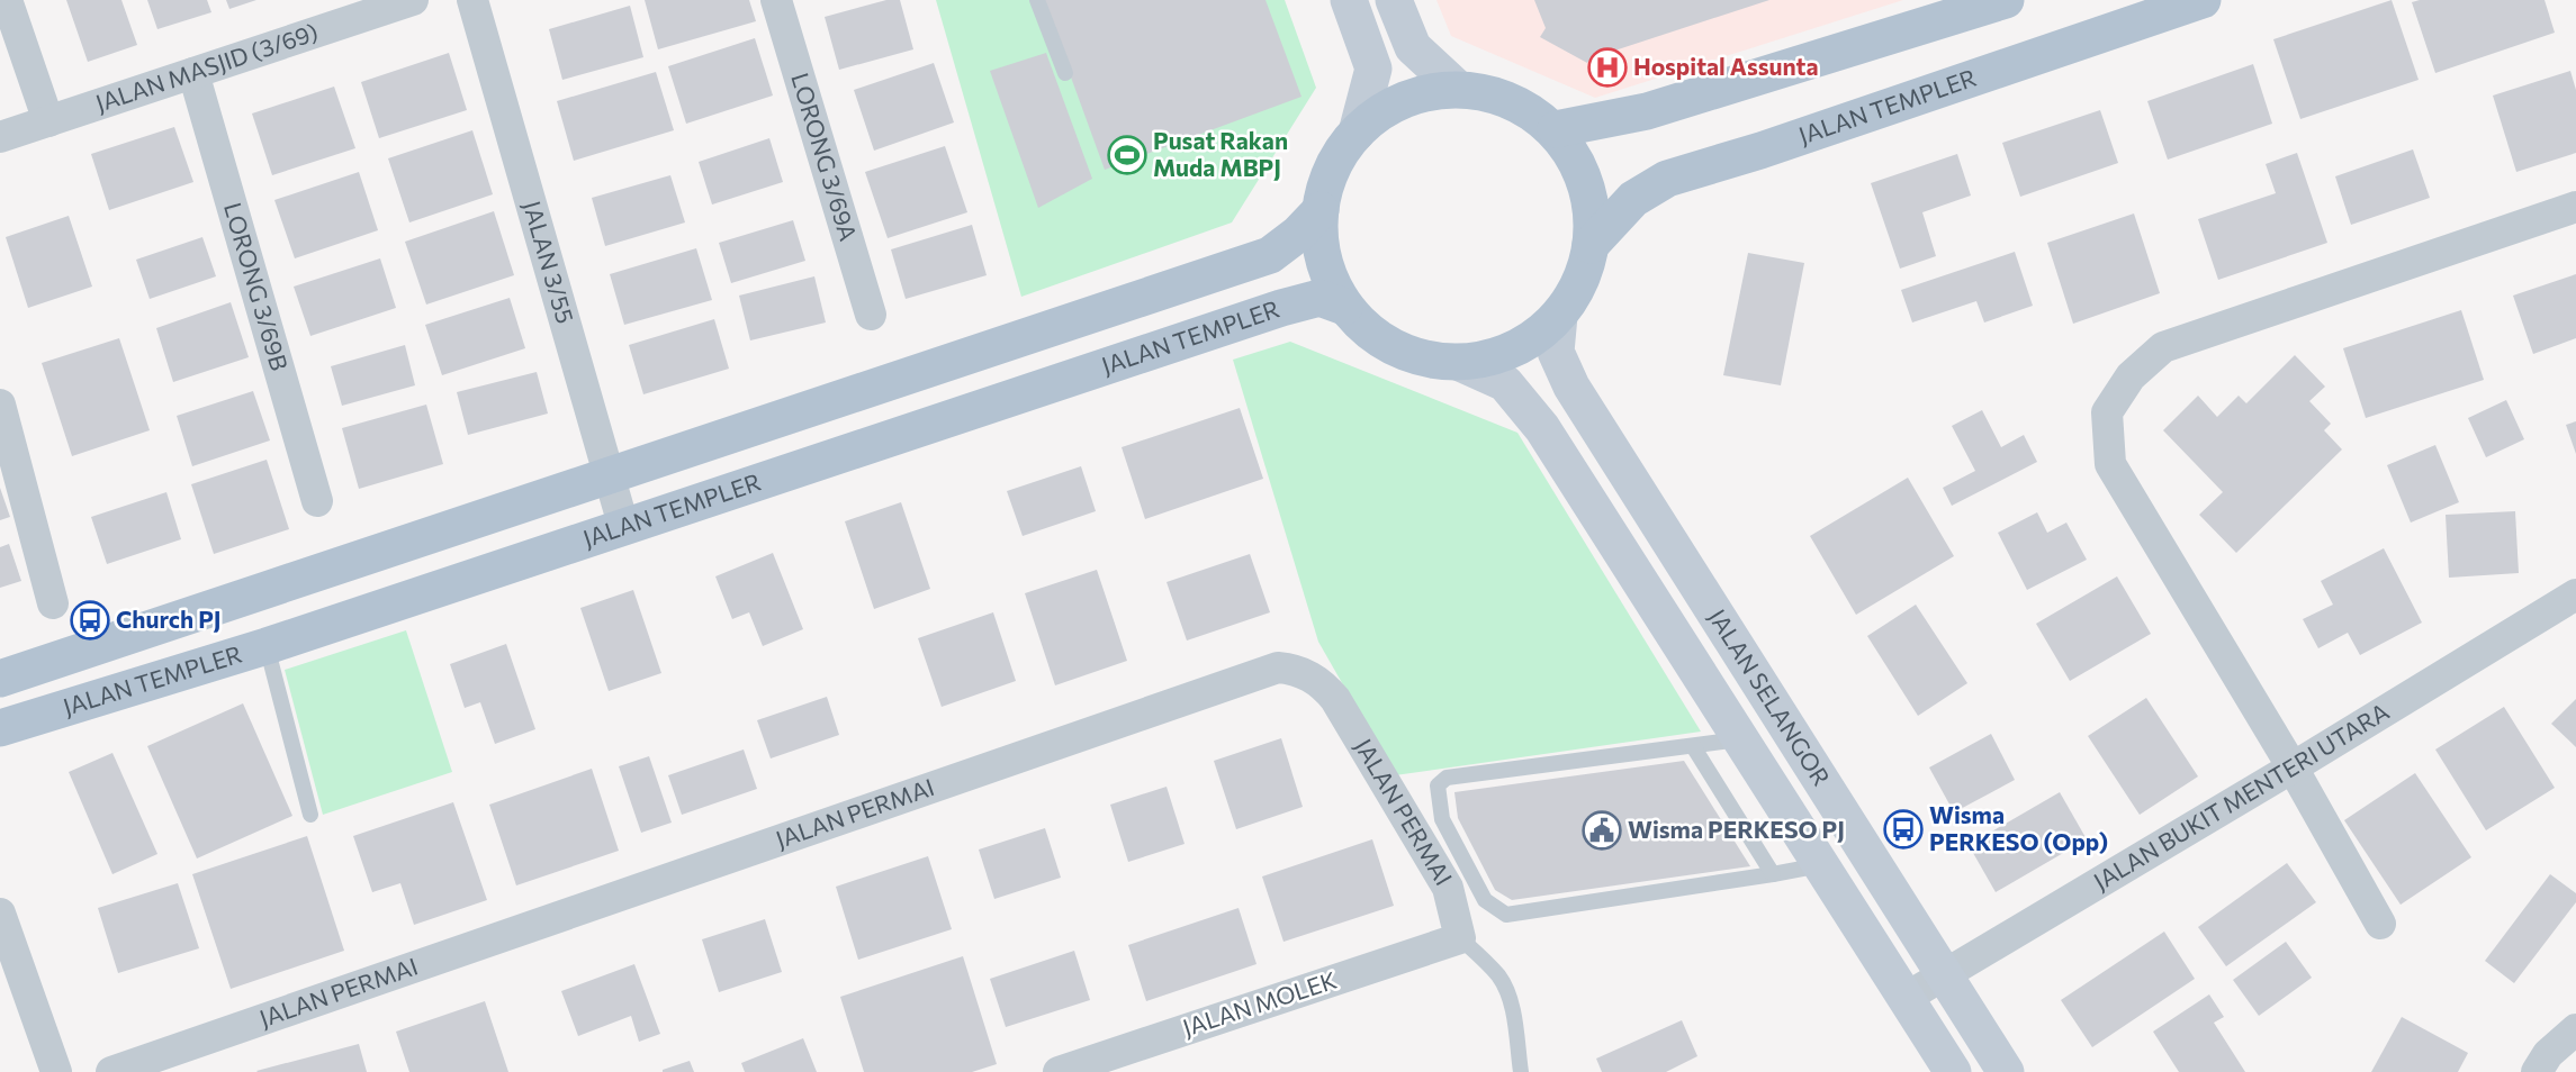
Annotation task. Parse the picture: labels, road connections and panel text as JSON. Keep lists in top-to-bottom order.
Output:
{
  "streets": {
    "main road": ["JALAN TEMPLER", "JALAN SELANGOR"],
    "street": [
      "JALAN MASJID (3/69)",
      "LORONG 3/69A",
      "JALAN 3/55",
      "LORONG 3/69B",
      "JALAN BUKIT MENTERI UTARA",
      "JALAN PERMAI",
      "JALAN MOLEK"
    ]
  },
  "crossings": [
    ["JALAN MASJID (3/69)", "LORONG 3/69B"],
    ["JALAN TEMPLER", "JALAN 3/55"],
    ["JALAN SELANGOR", "JALAN BUKIT MENTERI UTARA"],
    ["JALAN PERMAI", "JALAN MOLEK"]
  ],
  "places": {
    "hospital": ["Hospital Assunta"],
    "sports": ["Pusat Rakan Muda MBPJ"],
    "bus stop": ["Church PJ", "Wisma PERKESO (Opp)"],
    "public building": ["Wisma PERKESO PJ"]
  }
}
